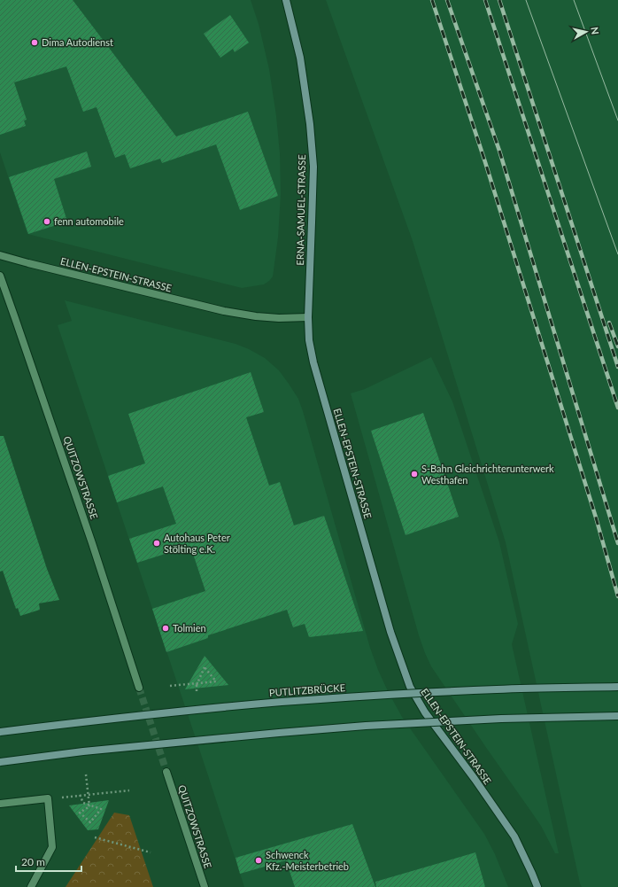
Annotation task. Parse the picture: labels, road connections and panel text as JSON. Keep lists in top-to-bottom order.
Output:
{
  "streets": {
    "main road": ["ERNA-SAMUEL-STRASSE", "ELLEN-EPSTEIN-STRASSE", "PUTLITZBRÜCKE"],
    "street": ["QUITZOWSTRASSE"]
  },
  "crossings": [
    ["ERNA-SAMUEL-STRASSE", "ELLEN-EPSTEIN-STRASSE"]
  ],
  "places": [
    "Dima Autodienst",
    "fenn automobile",
    "S-Bahn Gleichrichterunterwerk Westhafen",
    "Autohaus Peter Stölting e.K.",
    "Tolmien",
    "Schwenck Kfz.-Meisterbetrieb"
  ],
  "scale_bar": "20 m",
  "north": "right"
}
